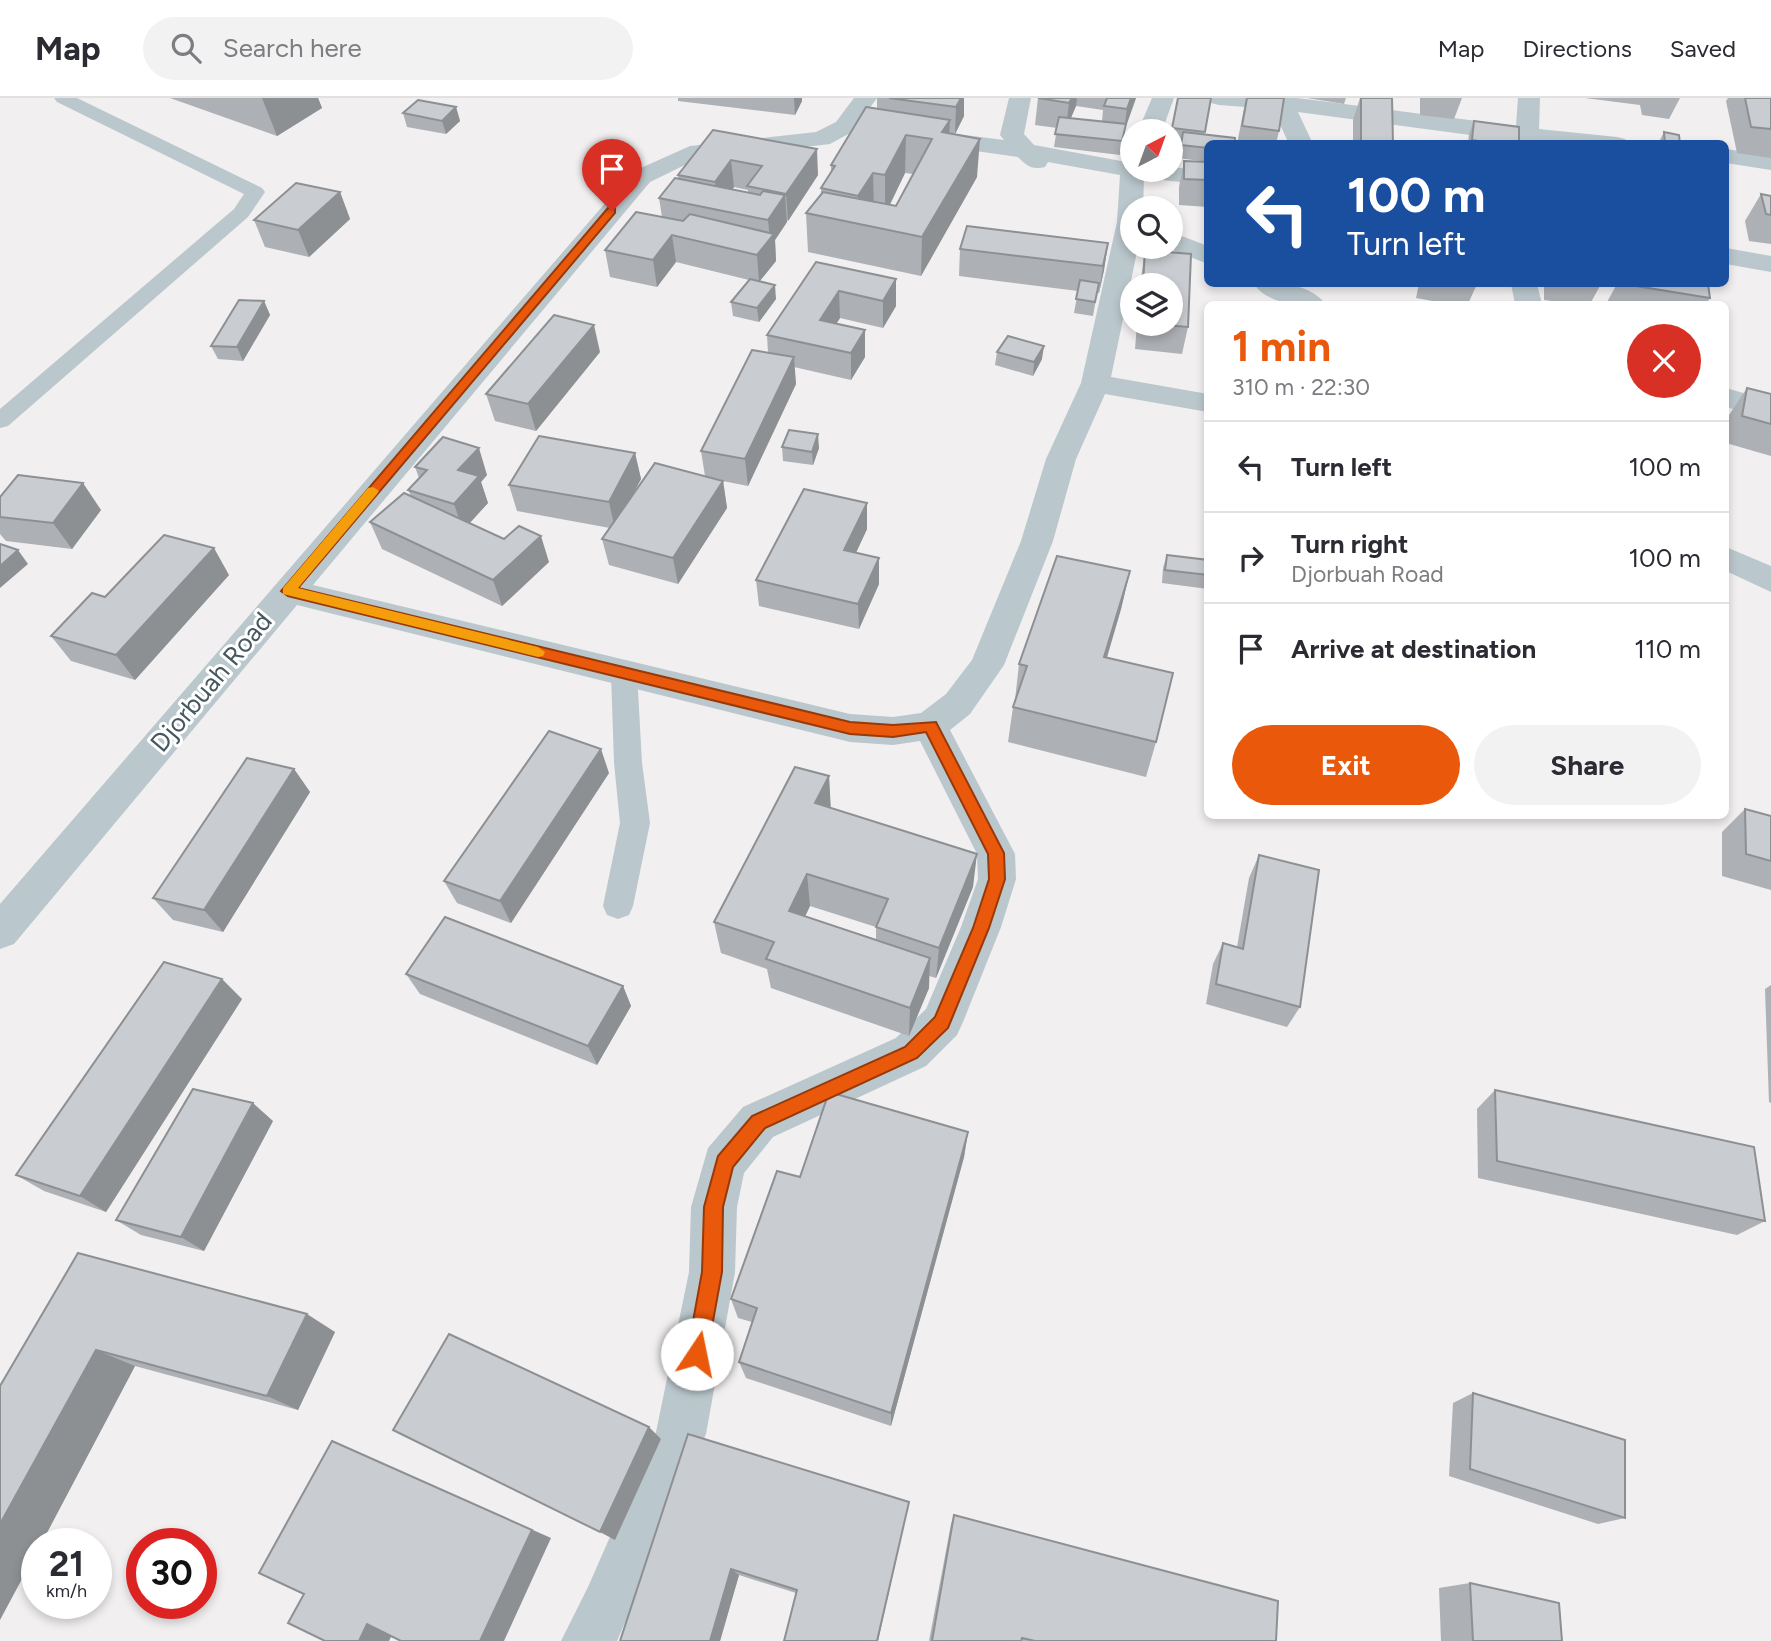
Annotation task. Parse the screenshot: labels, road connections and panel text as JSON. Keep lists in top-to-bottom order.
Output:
{
  "streets": {
    "street": ["Djorbuah Road"]
  },
  "north": "top right",
  "page": {
    "header": "Map",
    "search": "Search here",
    "nav": ["Map", "Directions", "Saved"],
    "turn": ["100 m", "Turn left"],
    "heading": ["1 min", "310 m · 22:30"],
    "list": [
      {
        "name": "Turn left",
        "value": "100 m"
      },
      {
        "name": "Turn right",
        "note": "Djorbuah Road",
        "value": "100 m"
      },
      {
        "name": "Arrive at destination",
        "value": "110 m"
      }
    ],
    "buttons": ["Exit", "Share"],
    "speed": "21 km/h",
    "limit": "30"
  }
}
